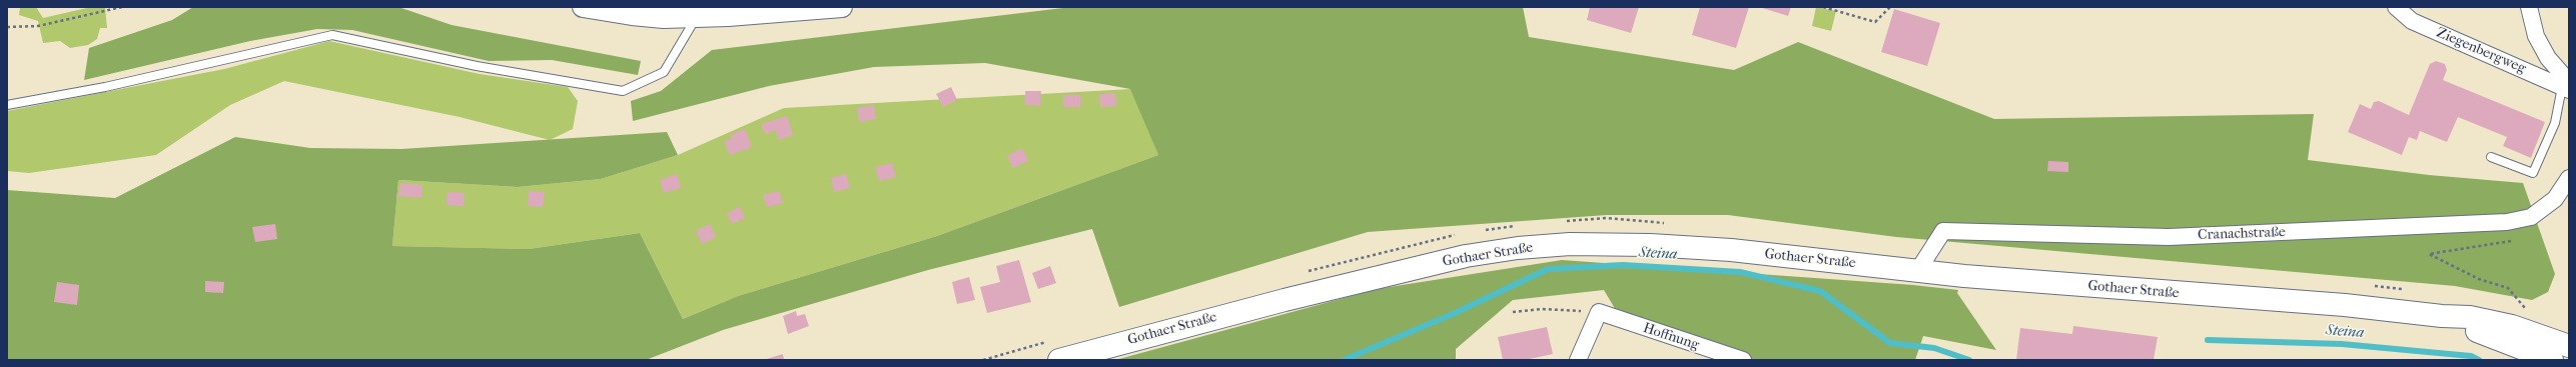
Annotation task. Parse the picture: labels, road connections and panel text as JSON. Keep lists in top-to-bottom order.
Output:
{
  "streets": {
    "main road": ["Gothaer Straße"],
    "street": ["Ziegenbergweg", "Cranachstraße", "Hoffnung"]
  },
  "crossings": [
    ["Cranachstraße", "Gothaer Straße"]
  ],
  "water": ["Steina"]
}
